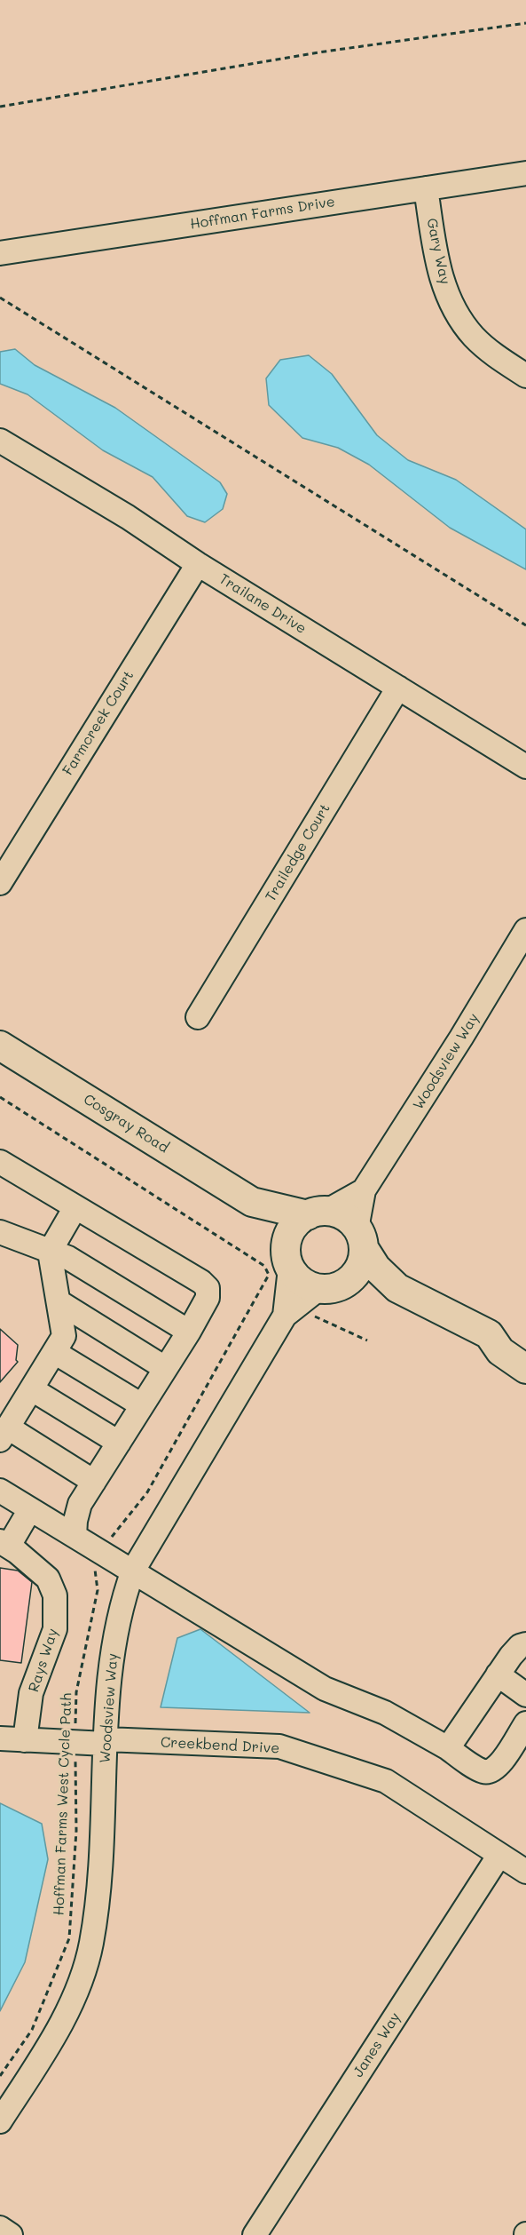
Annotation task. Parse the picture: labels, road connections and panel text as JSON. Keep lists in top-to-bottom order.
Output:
{
  "streets": {
    "main road": ["Cosgray Road"],
    "street": [
      "Hoffman Farms Drive",
      "Gary Way",
      "Trailane Drive",
      "Farmcreek Court",
      "Trailedge Court",
      "Woodsview Way",
      "Rays Way",
      "Creekbend Drive",
      "Janes Way"
    ],
    "path": ["Hoffman Farms West Cycle Path"]
  },
  "crossings": [
    ["Hoffman Farms Drive", "Gary Way"],
    ["Trailane Drive", "Farmcreek Court"],
    ["Trailane Drive", "Trailedge Court"],
    ["Woodsview Way", "Cosgray Road"],
    ["Woodsview Way", "Creekbend Drive"],
    ["Rays Way", "Creekbend Drive"],
    ["Creekbend Drive", "Hoffman Farms West Cycle Path"],
    ["Creekbend Drive", "Janes Way"]
  ]
}
